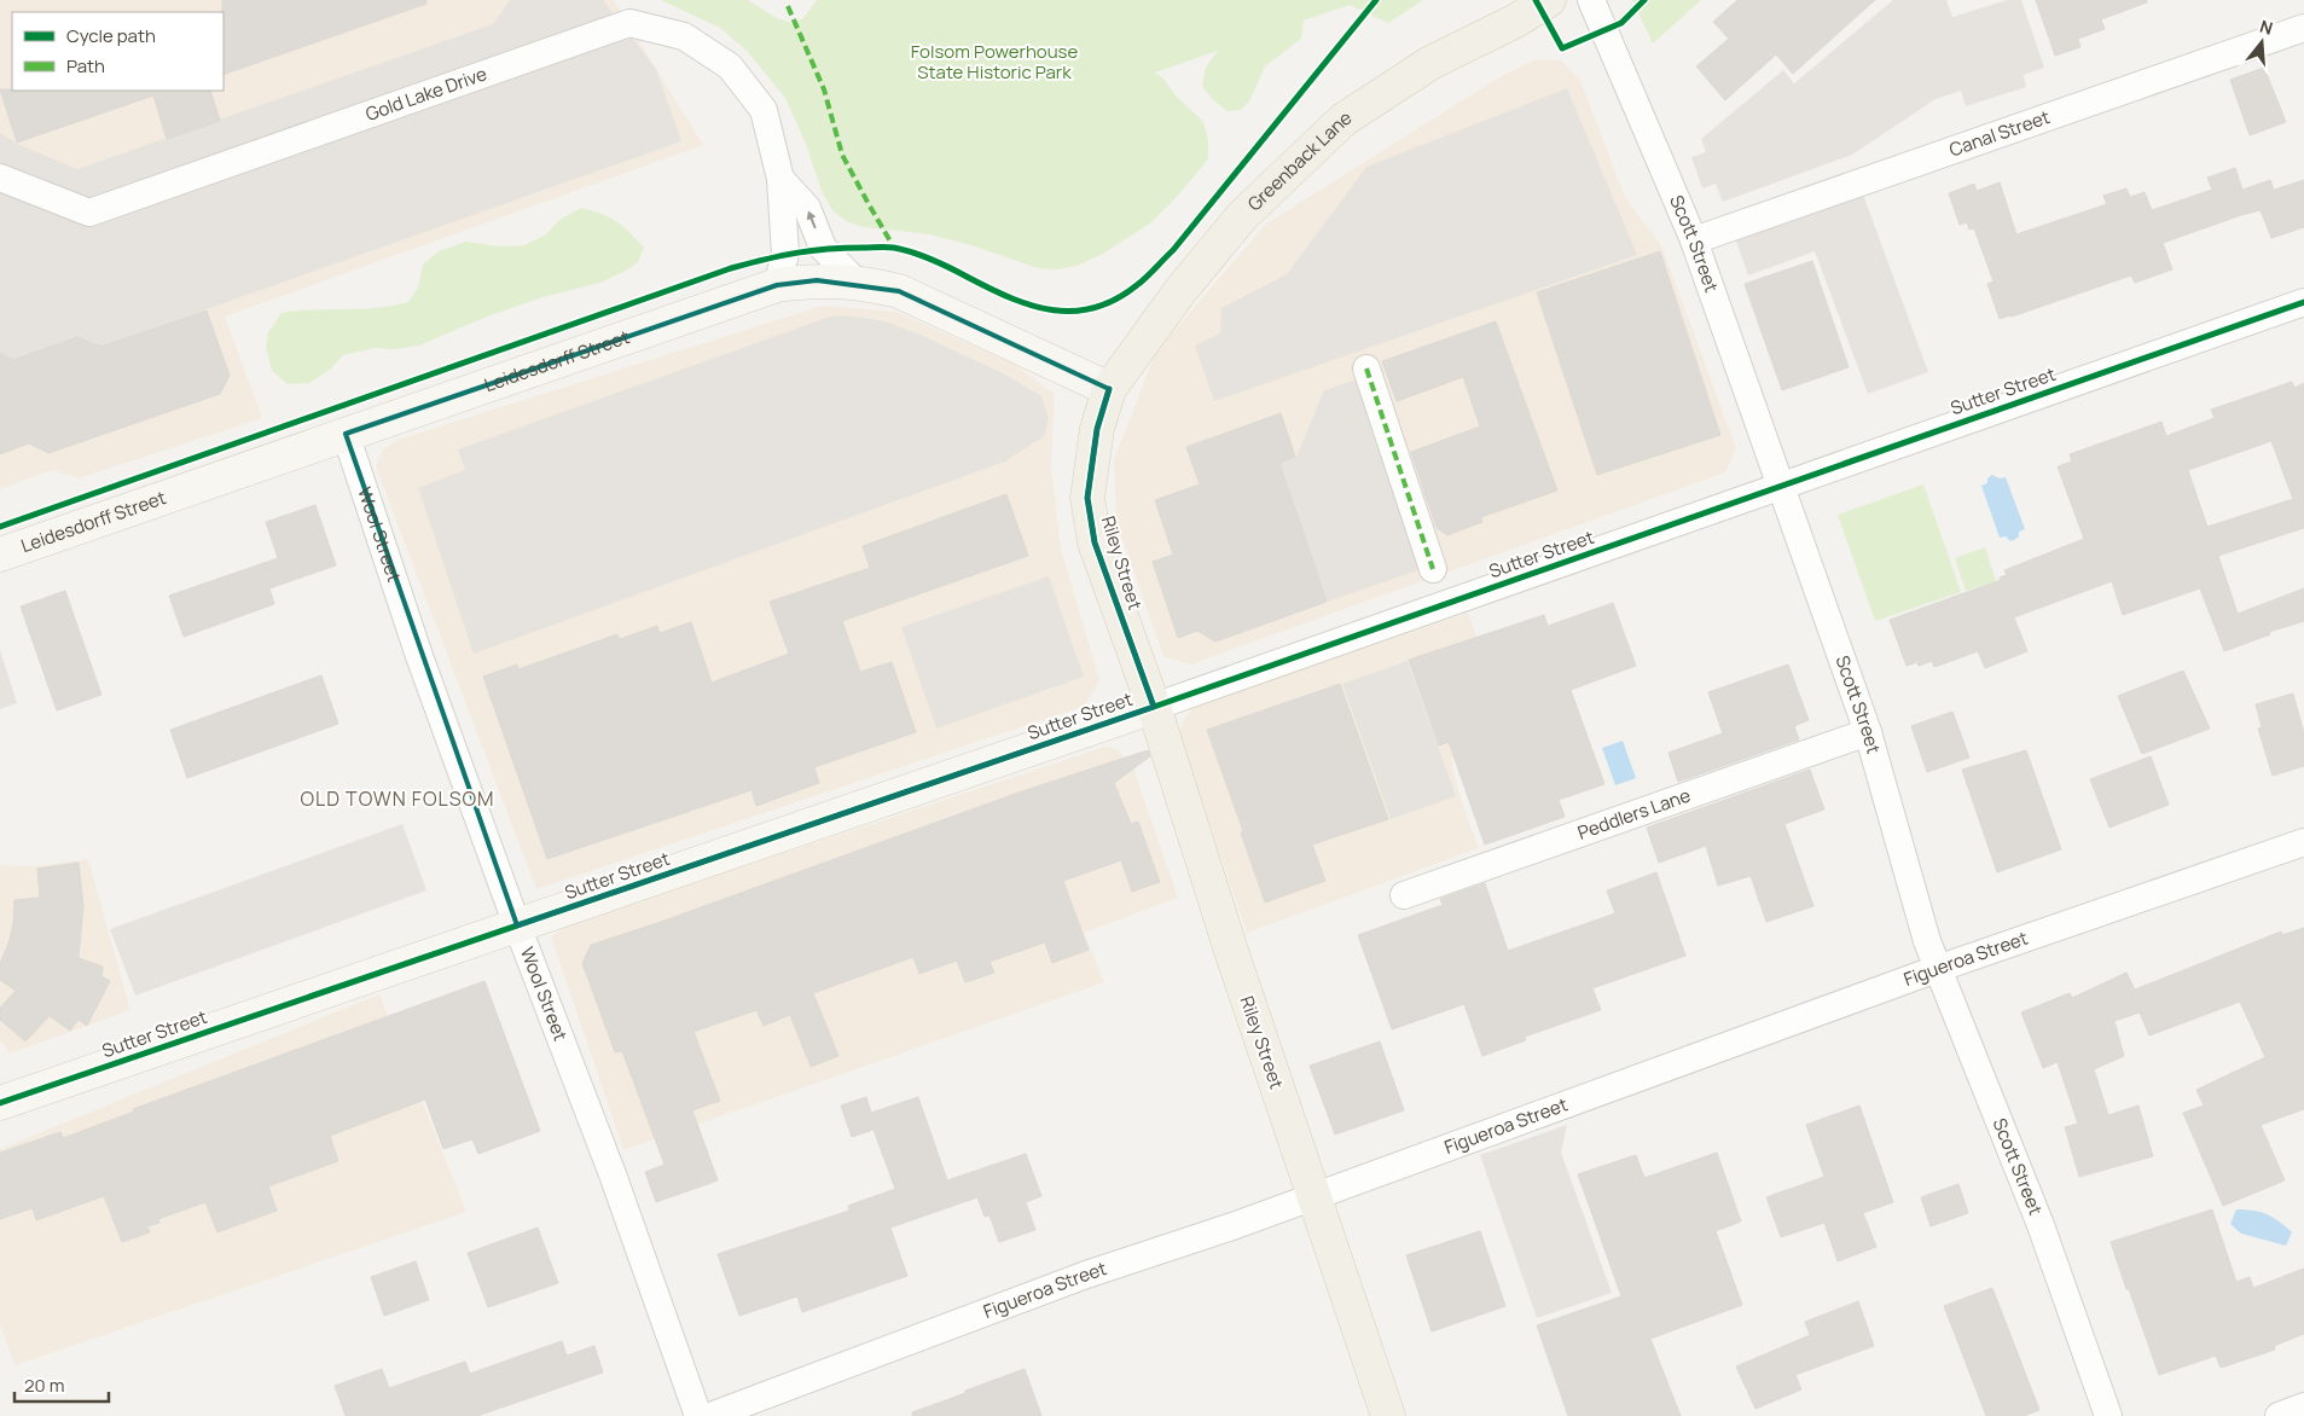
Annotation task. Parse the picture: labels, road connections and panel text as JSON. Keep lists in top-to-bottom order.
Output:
{
  "streets": {
    "main road": ["Greenback Lane", "Riley Street"],
    "street": [
      "Gold Lake Drive",
      "Canal Street",
      "Scott Street",
      "Leidesdorff Street",
      "Sutter Street",
      "Wool Street",
      "Peddlers Lane",
      "Figueroa Street"
    ]
  },
  "crossings": [
    ["Gold Lake Drive", "Leidesdorff Street"],
    ["Canal Street", "Scott Street"],
    ["Greenback Lane", "Leidesdorff Street"],
    ["Greenback Lane", "Riley Street"],
    ["Scott Street", "Sutter Street"],
    ["Scott Street", "Peddlers Lane"],
    ["Scott Street", "Figueroa Street"],
    ["Leidesdorff Street", "Wool Street"],
    ["Leidesdorff Street", "Riley Street"],
    ["Sutter Street", "Wool Street"],
    ["Sutter Street", "Riley Street"],
    ["Riley Street", "Figueroa Street"]
  ],
  "districts": ["OLD TOWN FOLSOM"],
  "parks": ["Folsom Powerhouse State Historic Park"],
  "legend": ["Cycle path", "Path"],
  "scale_bar": "20 m",
  "north": "top"
}
